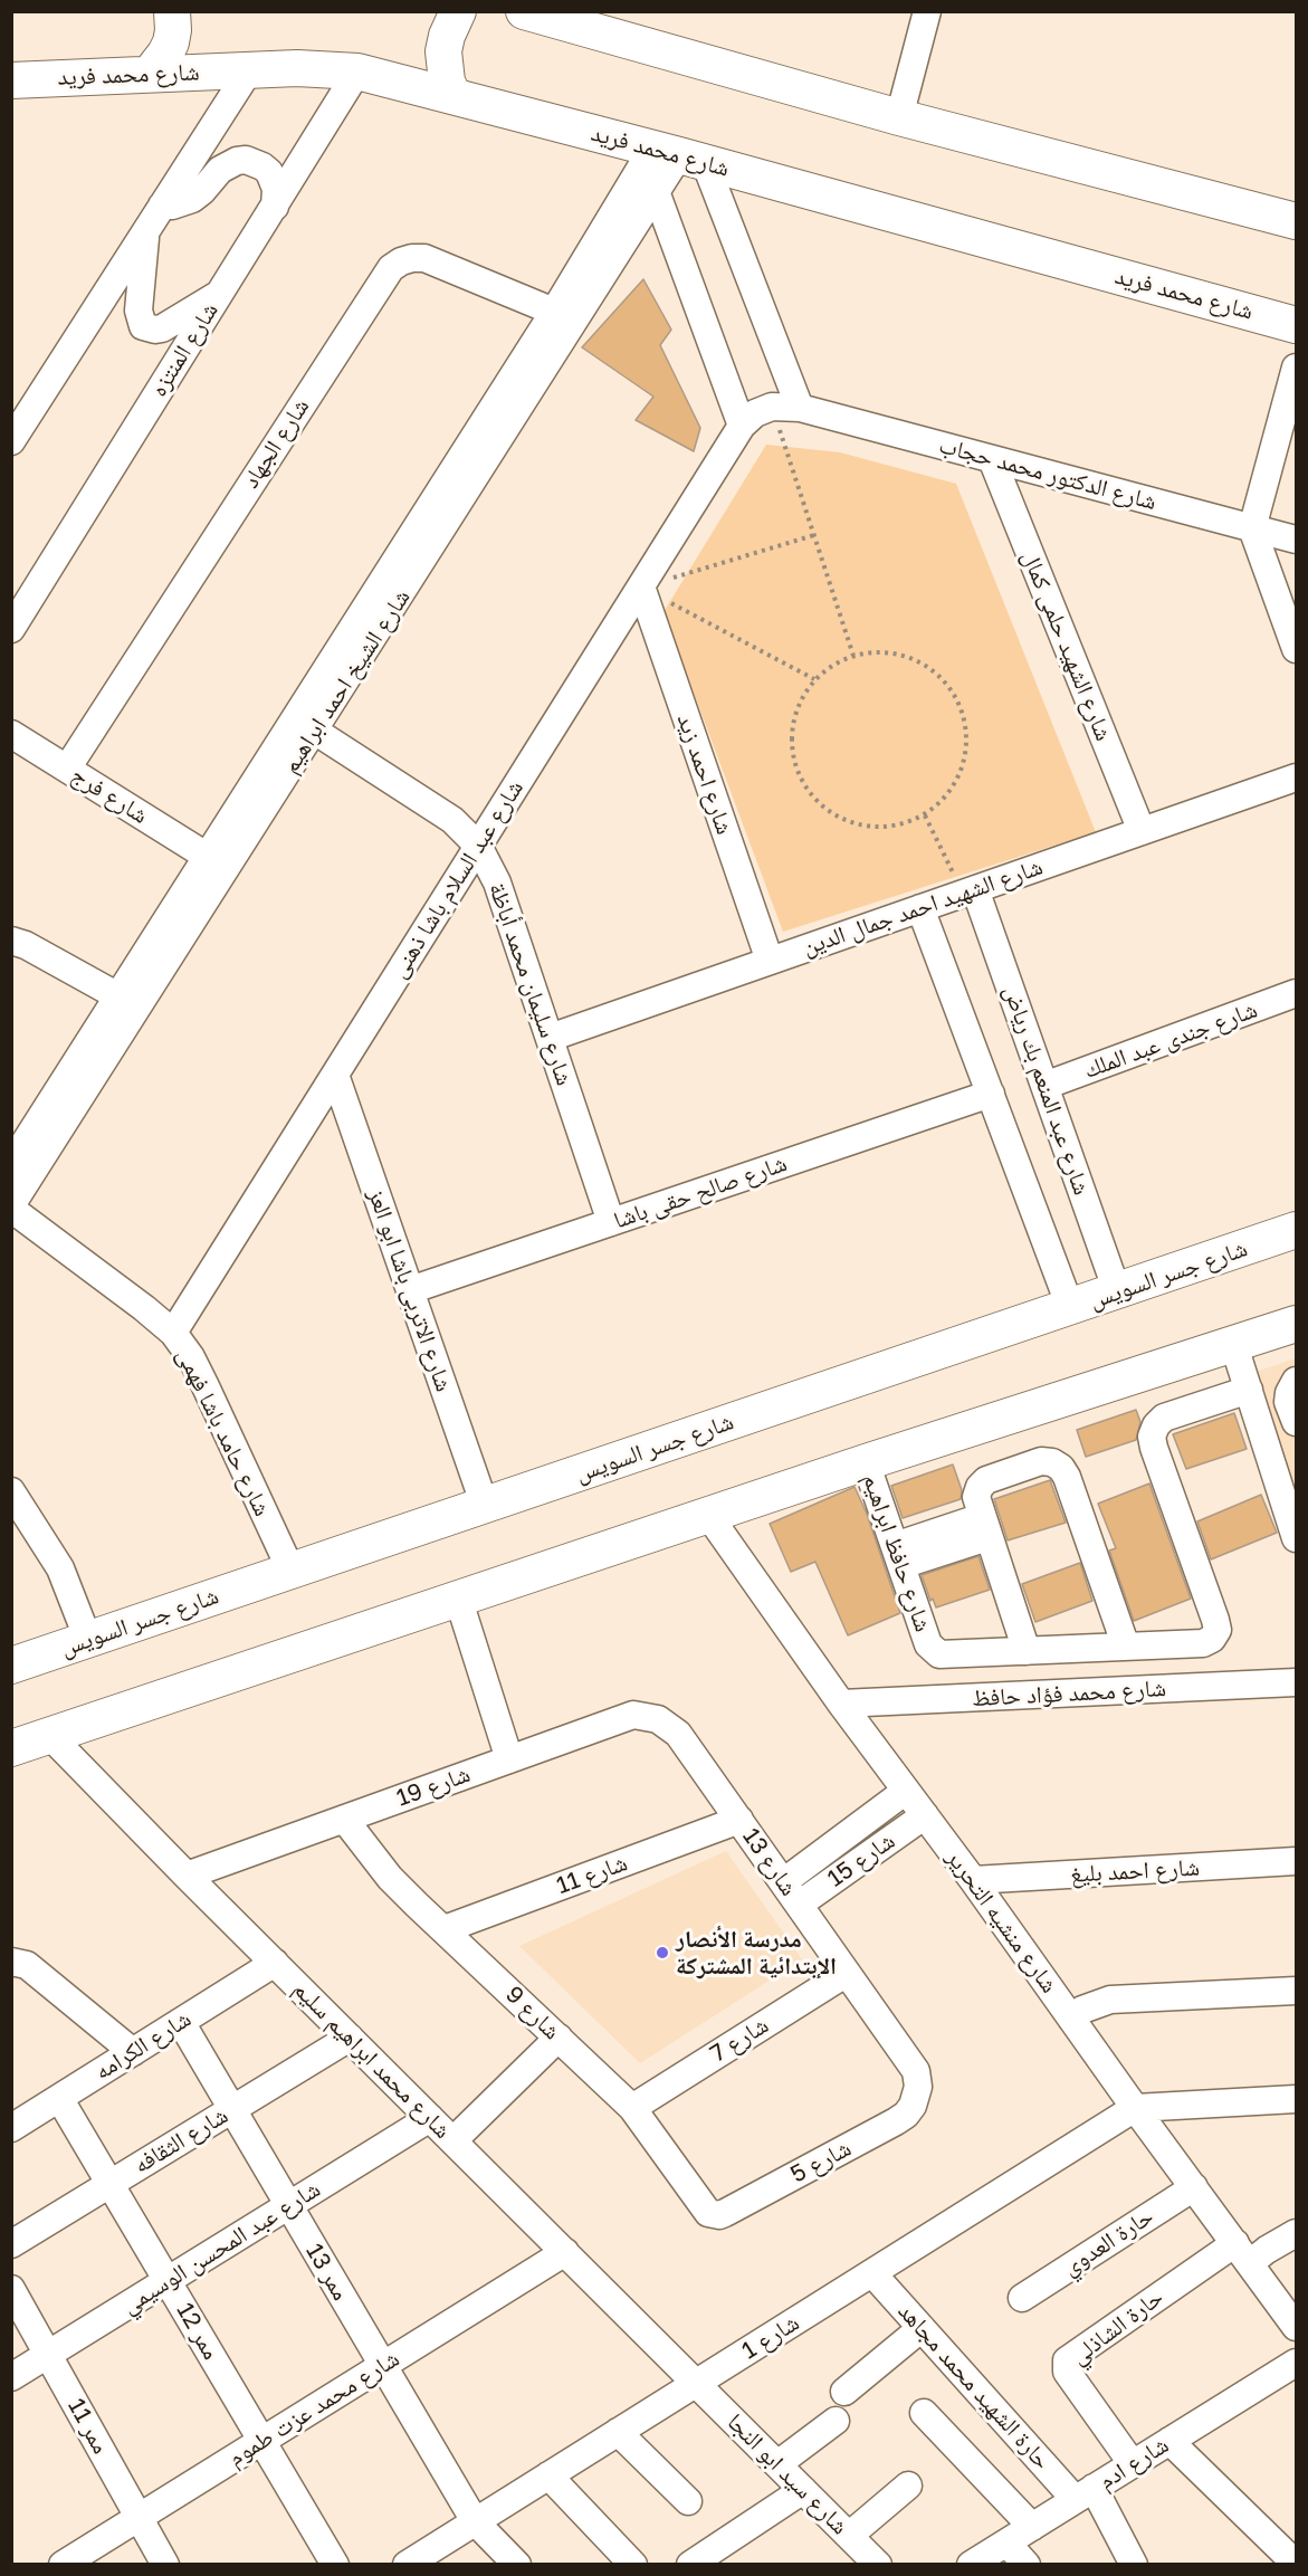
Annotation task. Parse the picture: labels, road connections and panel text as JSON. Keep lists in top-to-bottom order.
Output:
{
  "streets": {
    "main road": ["شارع محمد فريد", "شارع جسر السويس"],
    "street": [
      "شارع المنتزه",
      "شارع الجهاد",
      "شارع الدكتور محمد حجاب",
      "شارع الشهيد حلمى كمال",
      "شارع الشيخ احمد ابراهيم",
      "شارع احمد زيد",
      "شارع فرج",
      "شارع عبد السلام باشا ذهنى",
      "شارع الشهيد احمد جمال الدين",
      "شارع سليمان محمد أباظة",
      "شارع جندى عبد الملك",
      "شارع عبد المنعم بك رياض",
      "شارع صالح حقى باشا",
      "شارع الاتربى باشا ابو العز",
      "شارع حامد باشا فهمى",
      "شارع حافظ ابراهيم",
      "شارع محمد فؤاد حافظ",
      "شارع 19",
      "شارع 15",
      "شارع 13",
      "شارع احمد بليغ",
      "شارع 11",
      "شارع منشيه التحرير",
      "شارع 9",
      "شارع 7",
      "شارع الكرامه",
      "شارع محمد ابراهيم سليم",
      "شارع الثقافه",
      "شارع 5",
      "حارة العدوي",
      "شارع عبد المحسن الوسيمي",
      "ممر 13",
      "حارة الشاذلي",
      "ممر 12",
      "شارع 1",
      "حارة الشهيد محمد مجاهد",
      "شارع محمد عزت طموم",
      "ممر 11",
      "شارع ادم",
      "شارع سيد ابو النجا"
    ]
  },
  "crossings": [
    ["شارع محمد فريد", "شارع المنتزه"],
    ["شارع محمد فريد", "شارع الشيخ احمد ابراهيم"],
    ["شارع الجهاد", "شارع الشيخ احمد ابراهيم"],
    ["شارع الجهاد", "شارع فرج"],
    ["شارع الدكتور محمد حجاب", "شارع الشهيد حلمى كمال"],
    ["شارع الشهيد حلمى كمال", "شارع الشهيد احمد جمال الدين"],
    ["شارع الشيخ احمد ابراهيم", "شارع فرج"],
    ["شارع الشيخ احمد ابراهيم", "شارع سليمان محمد أباظة"],
    ["شارع الشيخ احمد ابراهيم", "شارع حامد باشا فهمى"],
    ["شارع احمد زيد", "شارع عبد السلام باشا ذهنى"],
    ["شارع احمد زيد", "شارع الشهيد احمد جمال الدين"],
    ["شارع عبد السلام باشا ذهنى", "شارع سليمان محمد أباظة"],
    ["شارع عبد السلام باشا ذهنى", "شارع الاتربى باشا ابو العز"],
    ["شارع عبد السلام باشا ذهنى", "شارع حامد باشا فهمى"],
    ["شارع الشهيد احمد جمال الدين", "شارع سليمان محمد أباظة"],
    ["شارع الشهيد احمد جمال الدين", "شارع عبد المنعم بك رياض"],
    ["شارع سليمان محمد أباظة", "شارع صالح حقى باشا"],
    ["شارع جندى عبد الملك", "شارع عبد المنعم بك رياض"],
    ["شارع عبد المنعم بك رياض", "شارع جسر السويس"],
    ["شارع صالح حقى باشا", "شارع الاتربى باشا ابو العز"],
    ["شارع جسر السويس", "شارع الاتربى باشا ابو العز"],
    ["شارع جسر السويس", "شارع حامد باشا فهمى"],
    ["شارع محمد فؤاد حافظ", "شارع منشيه التحرير"],
    ["شارع 19", "شارع 13"],
    ["شارع 19", "شارع 9"],
    ["شارع 19", "شارع محمد ابراهيم سليم"],
    ["شارع 15", "شارع 13"],
    ["شارع 15", "شارع منشيه التحرير"],
    ["شارع 13", "شارع 11"],
    ["شارع 13", "شارع 7"],
    ["شارع 13", "شارع 5"],
    ["شارع احمد بليغ", "شارع منشيه التحرير"],
    ["شارع 11", "شارع 9"],
    ["شارع منشيه التحرير", "حارة العدوي"],
    ["شارع منشيه التحرير", "حارة الشاذلي"],
    ["شارع منشيه التحرير", "شارع 1"],
    ["شارع 9", "شارع 7"],
    ["شارع 9", "شارع 5"],
    ["شارع الكرامه", "شارع محمد ابراهيم سليم"],
    ["شارع الكرامه", "ممر 13"],
    ["شارع الكرامه", "ممر 12"],
    ["شارع محمد ابراهيم سليم", "شارع الثقافه"],
    ["شارع محمد ابراهيم سليم", "شارع عبد المحسن الوسيمي"],
    ["شارع محمد ابراهيم سليم", "شارع 1"],
    ["شارع محمد ابراهيم سليم", "شارع محمد عزت طموم"],
    ["شارع محمد ابراهيم سليم", "شارع سيد ابو النجا"],
    ["شارع الثقافه", "ممر 13"],
    ["شارع الثقافه", "ممر 12"],
    ["شارع عبد المحسن الوسيمي", "ممر 13"],
    ["شارع عبد المحسن الوسيمي", "ممر 12"],
    ["شارع عبد المحسن الوسيمي", "ممر 11"],
    ["ممر 13", "شارع 1"],
    ["ممر 13", "شارع محمد عزت طموم"],
    ["حارة الشاذلي", "شارع ادم"],
    ["ممر 12", "شارع محمد عزت طموم"],
    ["شارع 1", "حارة الشهيد محمد مجاهد"],
    ["شارع 1", "شارع سيد ابو النجا"],
    ["حارة الشهيد محمد مجاهد", "شارع ادم"],
    ["شارع محمد عزت طموم", "ممر 11"]
  ],
  "places": ["مدرسة الأنصار الإبتدائية المشتركة"]
}
